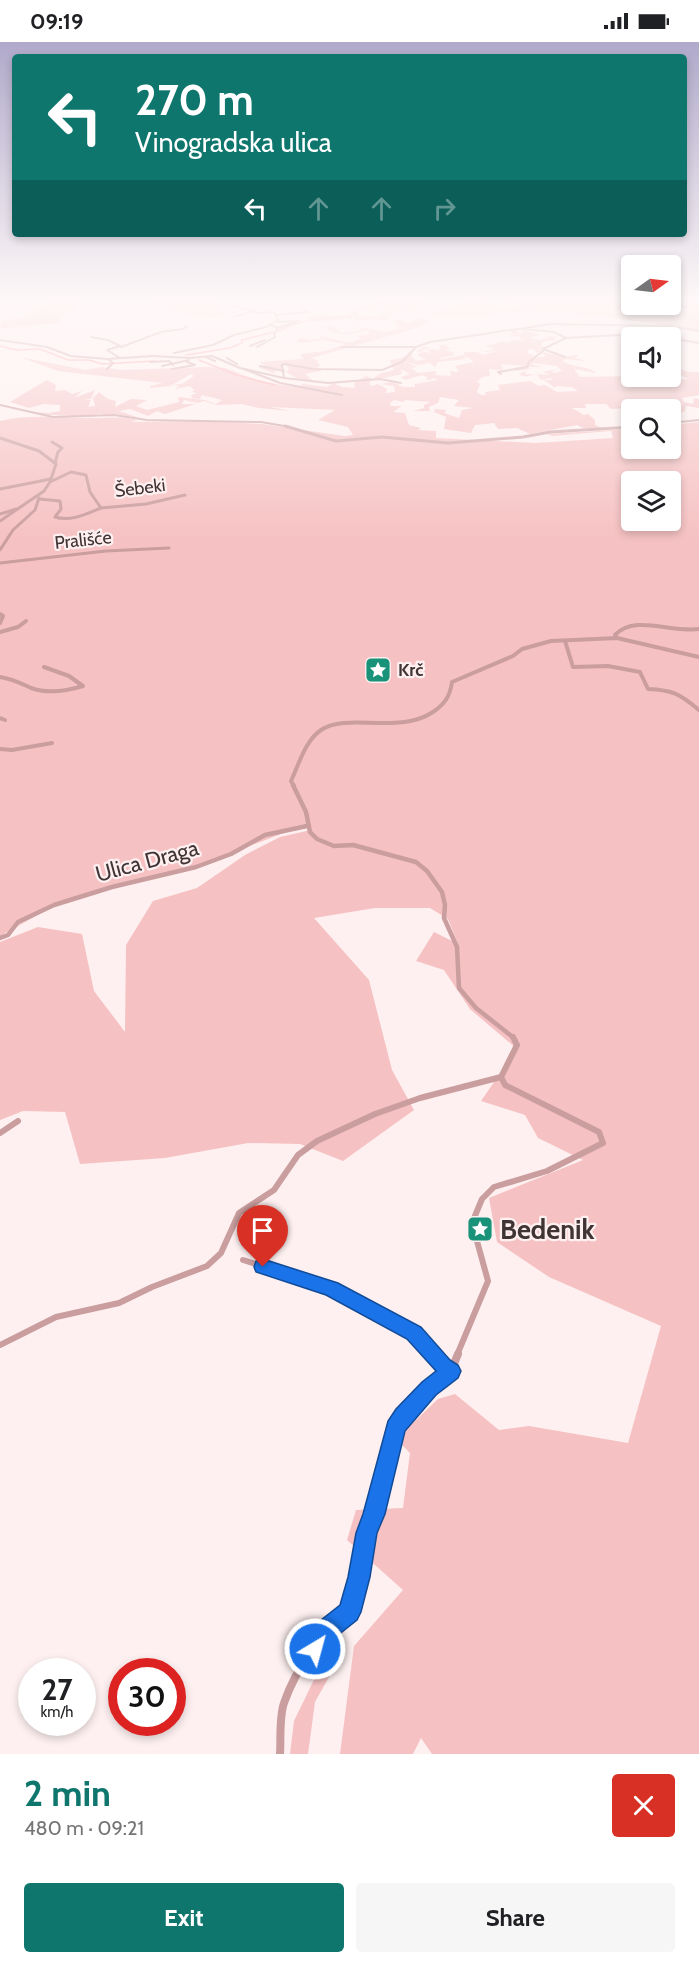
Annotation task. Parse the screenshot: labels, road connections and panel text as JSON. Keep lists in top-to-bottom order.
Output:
{
  "streets": {
    "street": ["Šebeki", "Prališće", "Ulica Draga"]
  },
  "places": {
    "place": ["Krč", "Bedenik"]
  },
  "north": "right",
  "page": {
    "status": "09:19",
    "turn": ["270 m", "Vinogradska ulica"],
    "speed": "27 km/h",
    "limit": "30",
    "heading": ["2 min", "480 m · 09:21"],
    "buttons": ["Exit", "Share"]
  }
}
